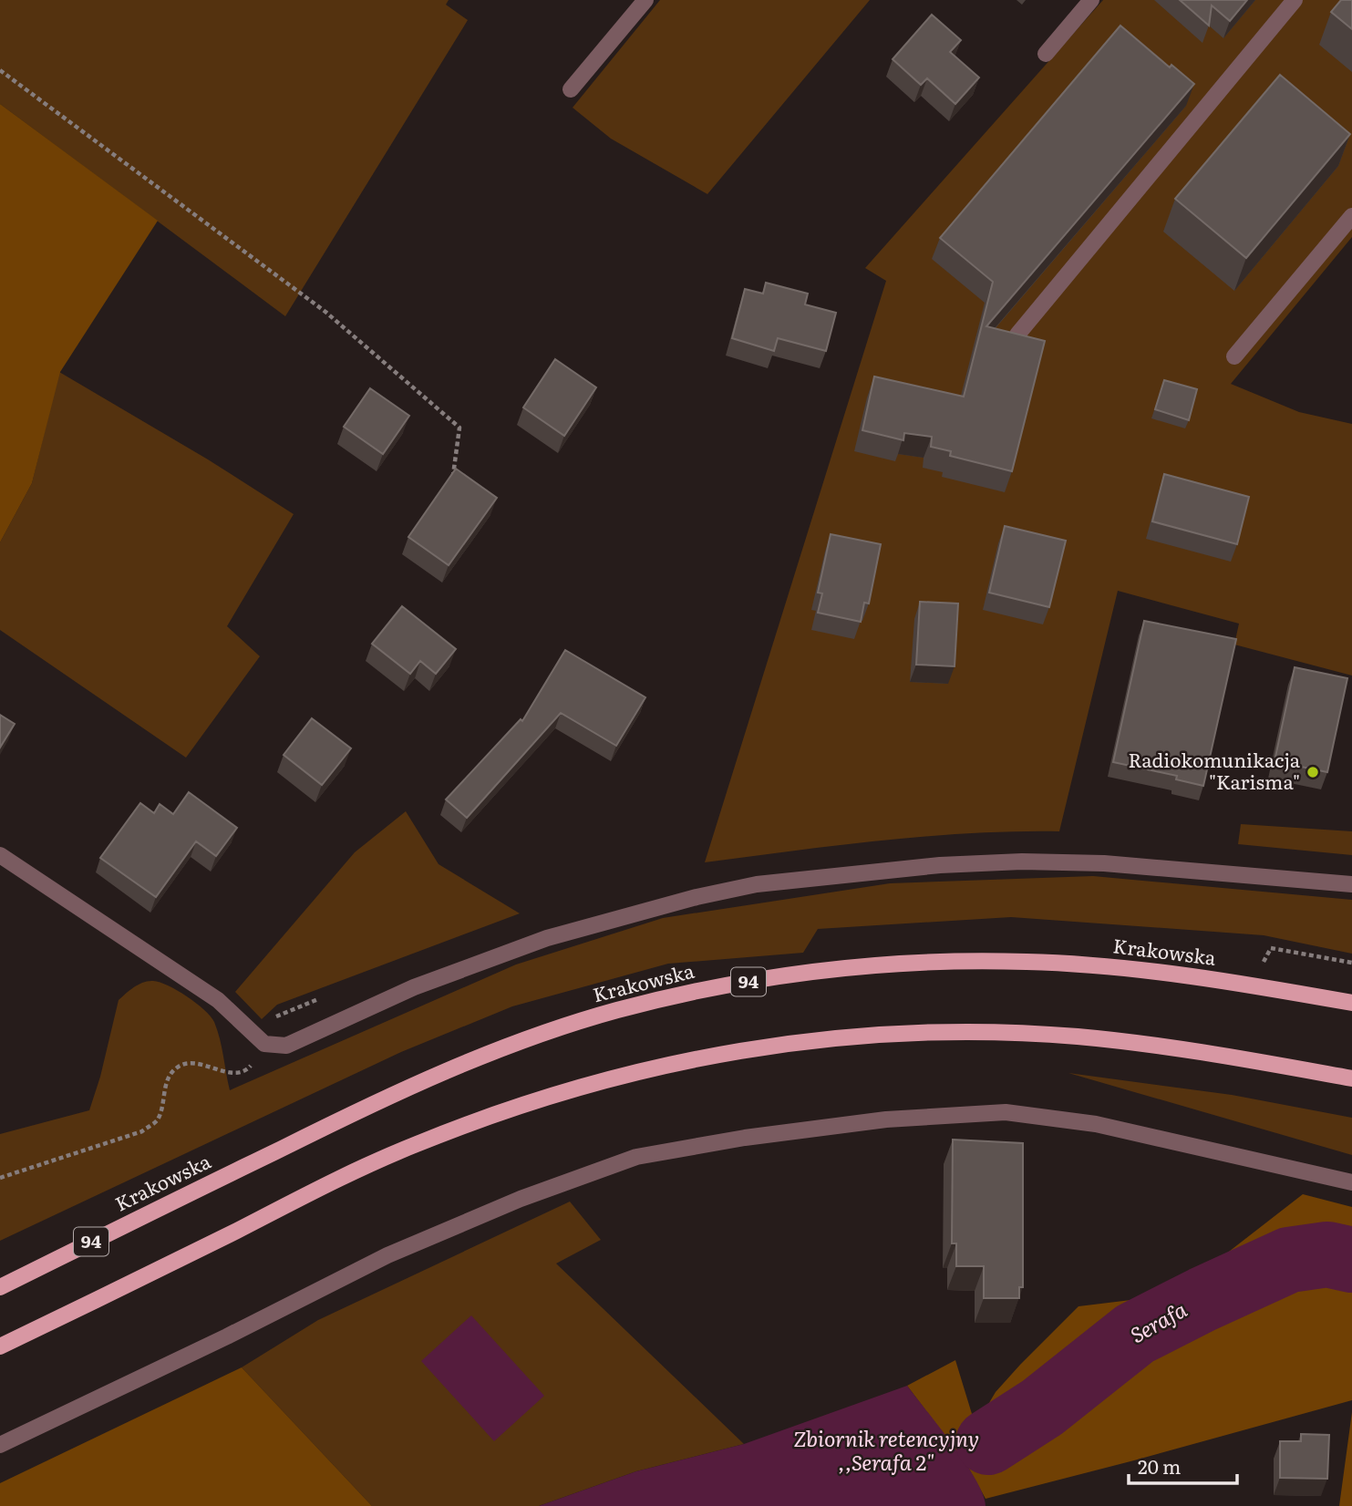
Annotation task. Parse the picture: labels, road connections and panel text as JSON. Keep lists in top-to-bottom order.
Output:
{
  "streets": {
    "main road": ["Krakowska", "94"]
  },
  "water": ["Serafa", "Zbiornik retencyjny ,,Serafa 2\""],
  "places": ["Radiokomunikacja \"Karisma\""],
  "scale_bar": "20 m"
}
